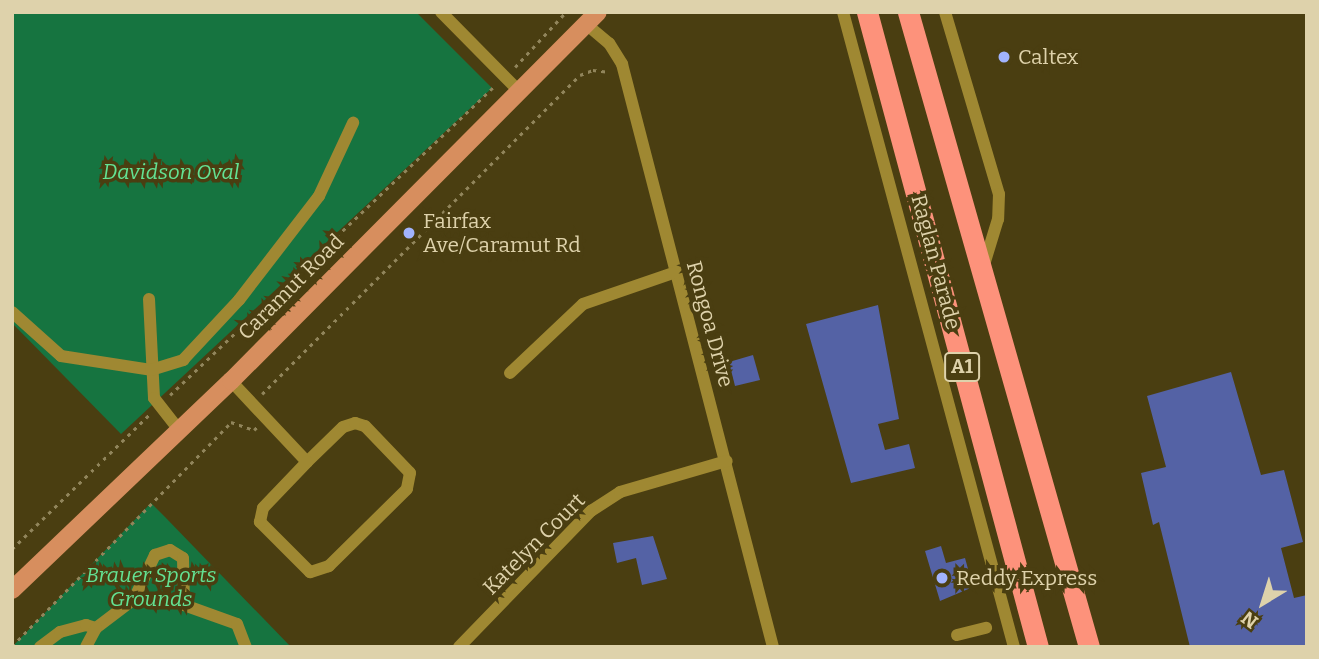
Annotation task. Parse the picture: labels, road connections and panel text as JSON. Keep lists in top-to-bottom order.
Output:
{
  "streets": {
    "highway": ["Raglan Parade", "A1"],
    "main road": ["Caramut Road"],
    "street": ["Rongoa Drive", "Katelyn Court"]
  },
  "crossings": [
    ["Caramut Road", "Rongoa Drive"],
    ["Rongoa Drive", "Katelyn Court"]
  ],
  "parks": ["Davidson Oval", "Brauer Sports Grounds"],
  "places": ["Caltex", "Fairfax Ave/Caramut Rd", "Reddy Express"],
  "north": "bottom left"
}
